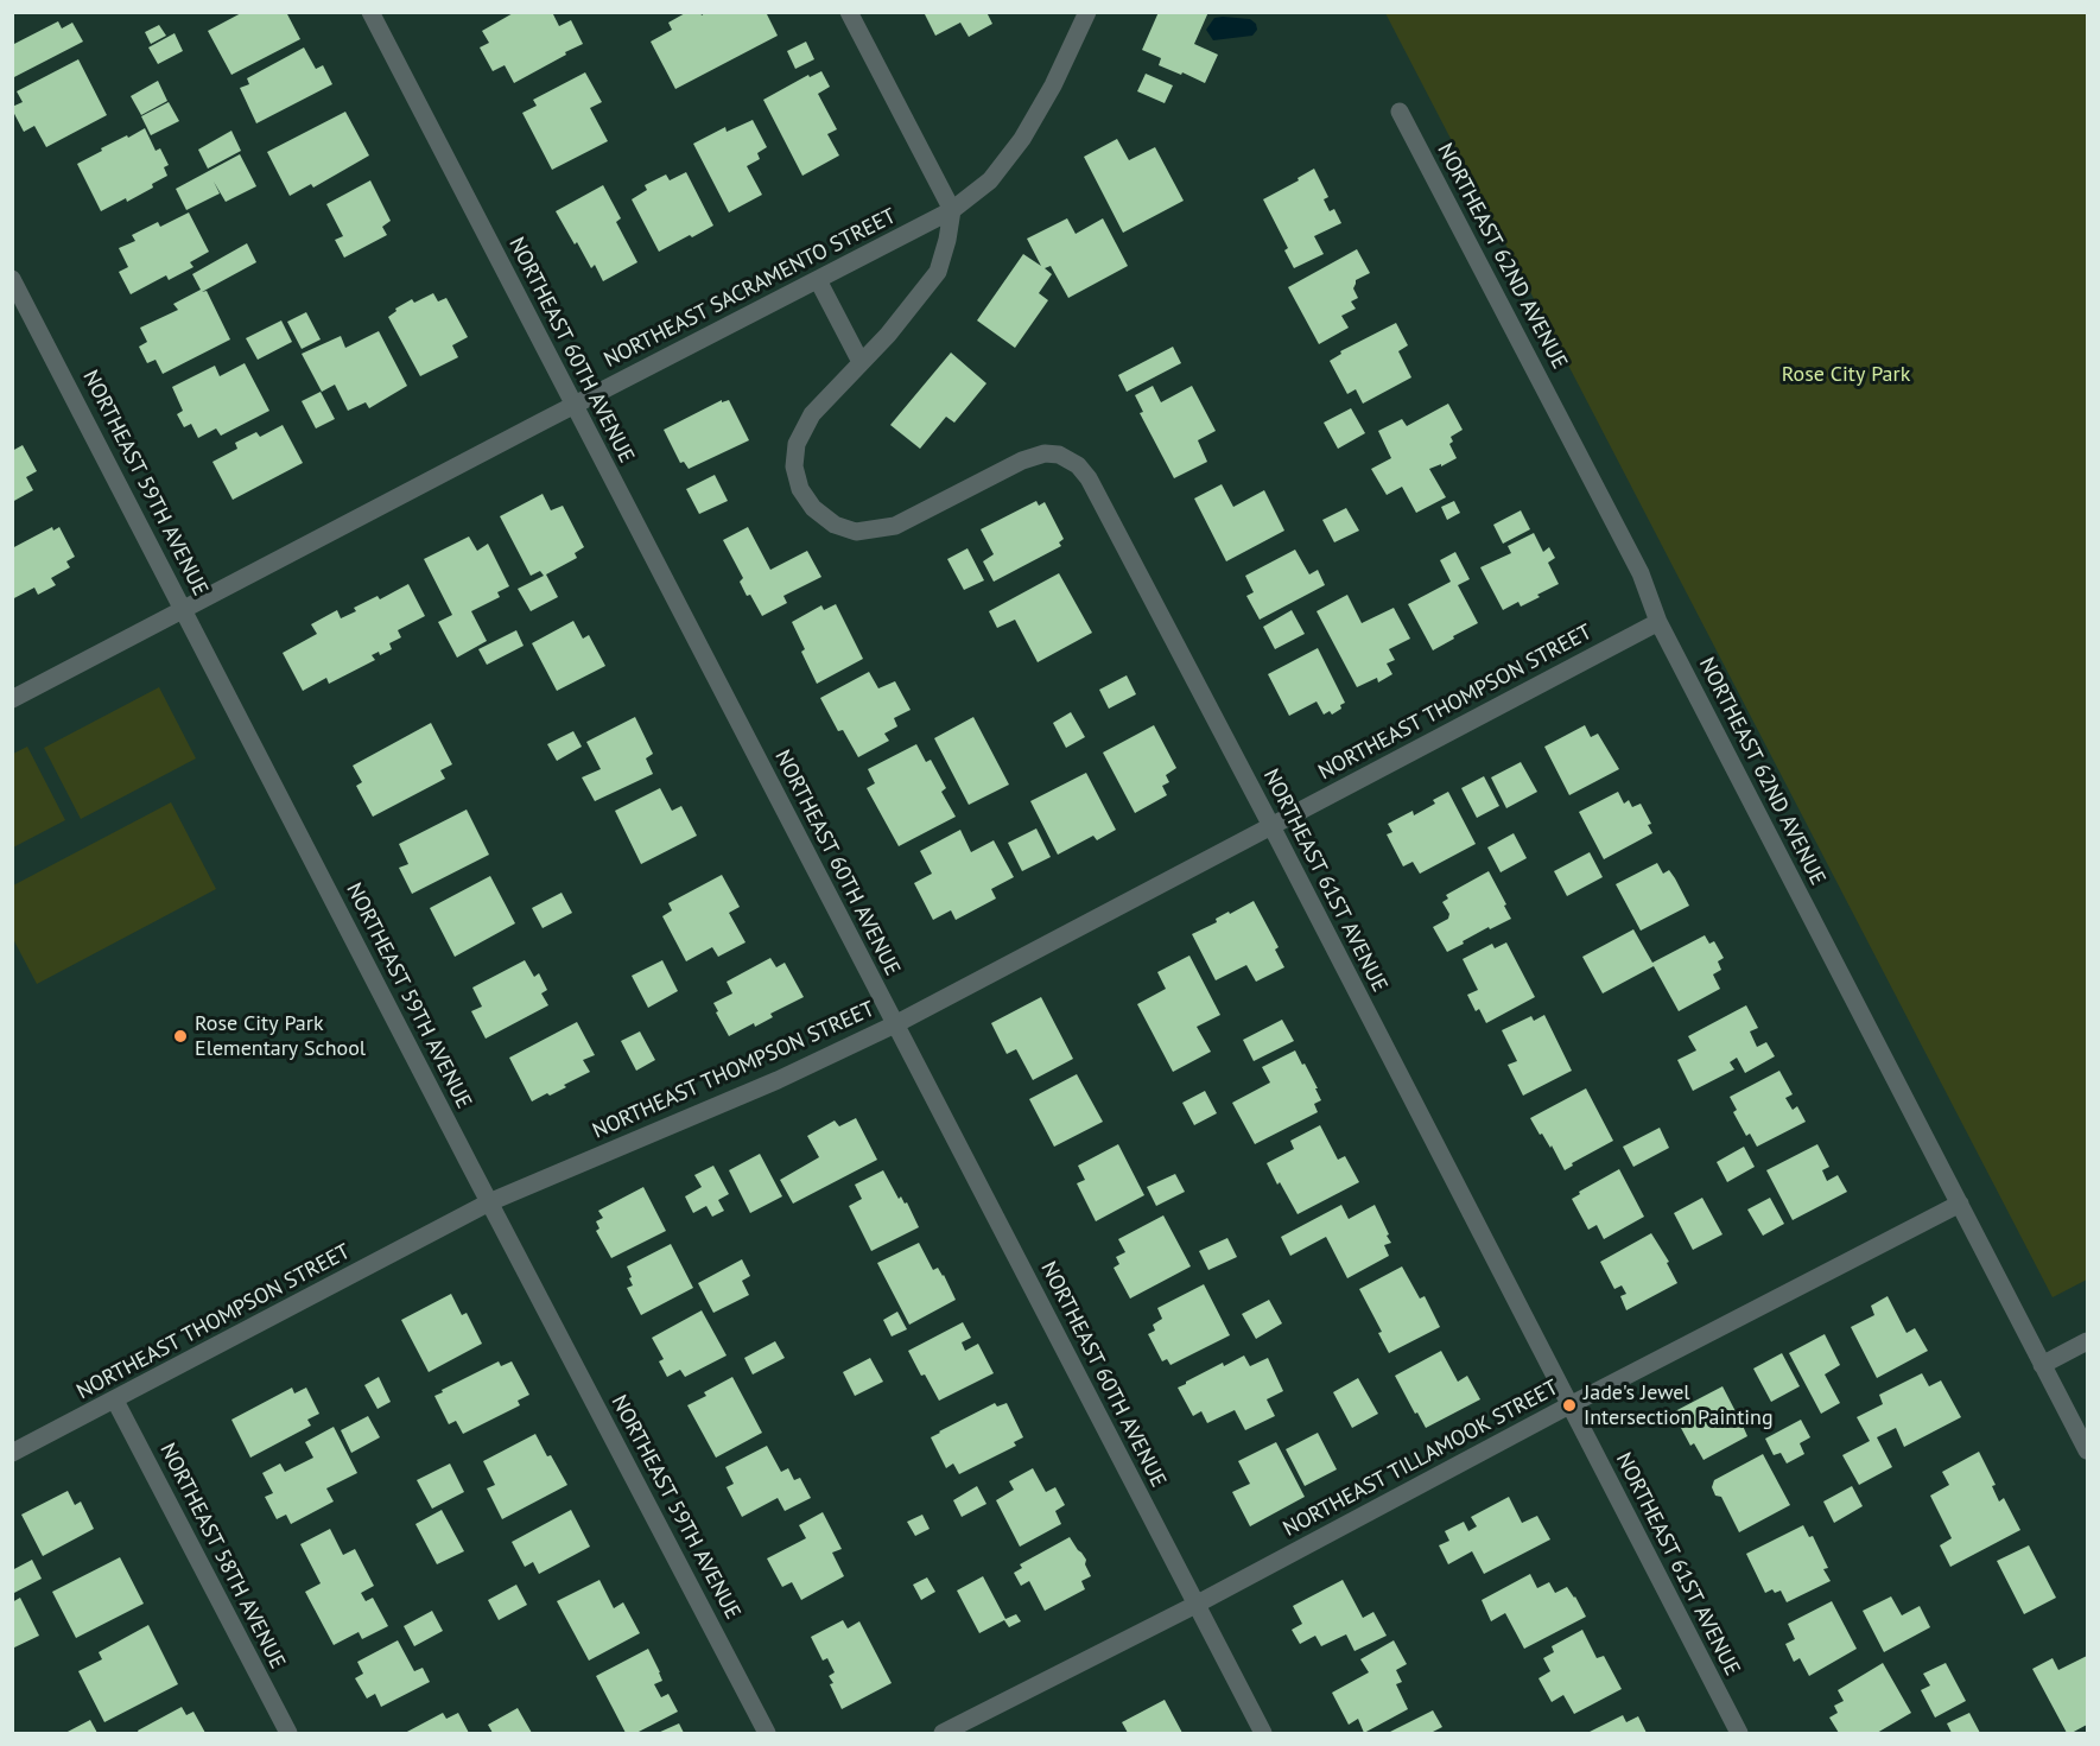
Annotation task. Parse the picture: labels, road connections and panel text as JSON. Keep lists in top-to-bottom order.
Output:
{
  "streets": {
    "street": [
      "NORTHEAST 62ND AVENUE",
      "NORTHEAST SACRAMENTO STREET",
      "NORTHEAST 60TH AVENUE",
      "NORTHEAST 59TH AVENUE",
      "NORTHEAST THOMPSON STREET",
      "NORTHEAST 61ST AVENUE",
      "NORTHEAST TILLAMOOK STREET",
      "NORTHEAST 58TH AVENUE"
    ]
  },
  "crossings": [
    ["NORTHEAST 62ND AVENUE", "NORTHEAST THOMPSON STREET"],
    ["NORTHEAST 62ND AVENUE", "NORTHEAST TILLAMOOK STREET"],
    ["NORTHEAST SACRAMENTO STREET", "NORTHEAST 60TH AVENUE"],
    ["NORTHEAST SACRAMENTO STREET", "NORTHEAST 59TH AVENUE"],
    ["NORTHEAST SACRAMENTO STREET", "NORTHEAST 61ST AVENUE"],
    ["NORTHEAST 60TH AVENUE", "NORTHEAST THOMPSON STREET"],
    ["NORTHEAST 60TH AVENUE", "NORTHEAST TILLAMOOK STREET"],
    ["NORTHEAST 59TH AVENUE", "NORTHEAST THOMPSON STREET"],
    ["NORTHEAST THOMPSON STREET", "NORTHEAST 61ST AVENUE"],
    ["NORTHEAST THOMPSON STREET", "NORTHEAST 58TH AVENUE"],
    ["NORTHEAST 61ST AVENUE", "NORTHEAST TILLAMOOK STREET"]
  ],
  "parks": ["Rose City Park"],
  "places": ["Rose City Park Elementary School", "Jade's Jewel Intersection Painting"]
}
